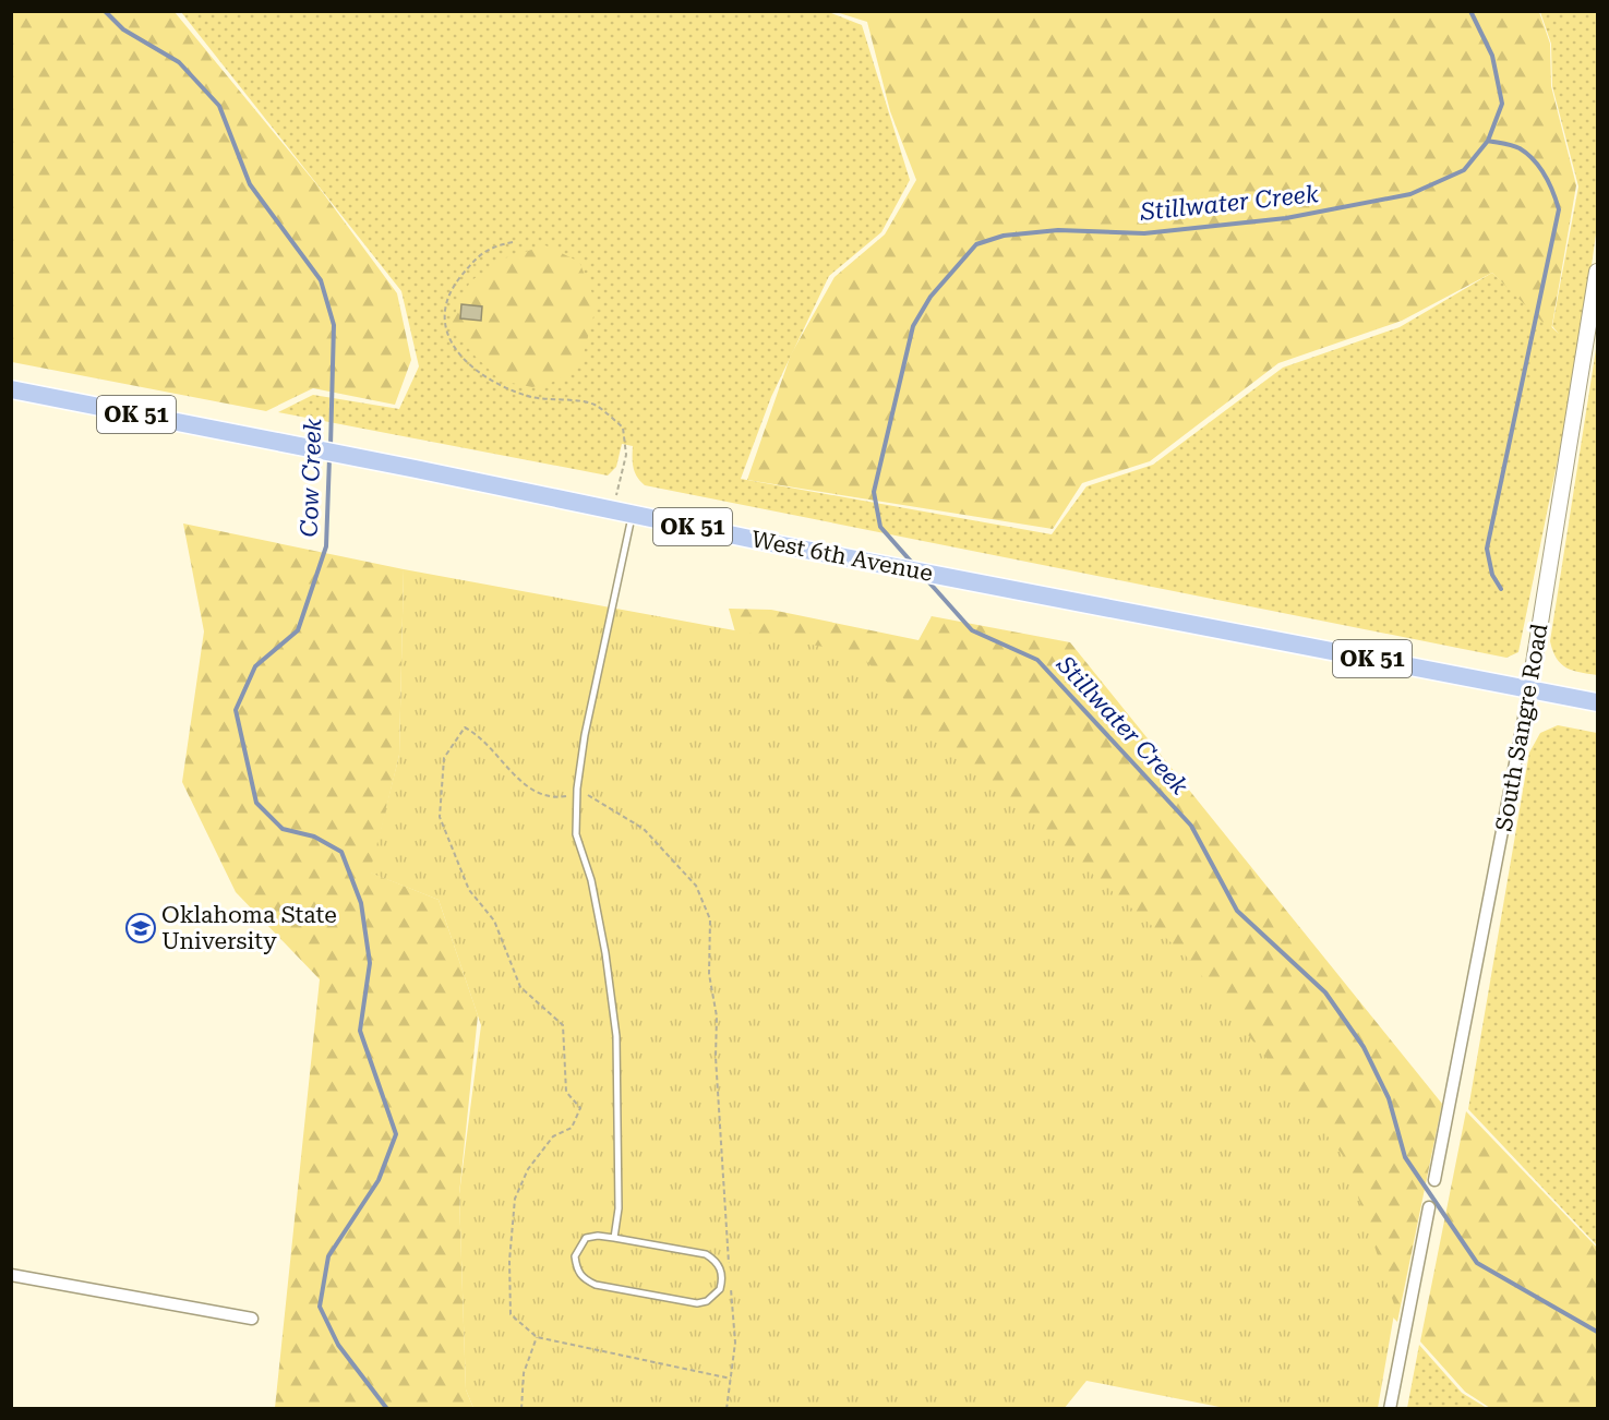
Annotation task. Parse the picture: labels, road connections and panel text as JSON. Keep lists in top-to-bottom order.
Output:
{
  "streets": {
    "highway": ["OK 51", "West 6th Avenue"],
    "street": ["South Sangre Road"]
  },
  "crossings": [
    ["West 6th Avenue", "South Sangre Road"]
  ],
  "water": ["Stillwater Creek", "Cow Creek"],
  "places": {
    "school or university": ["Oklahoma State University"]
  }
}
